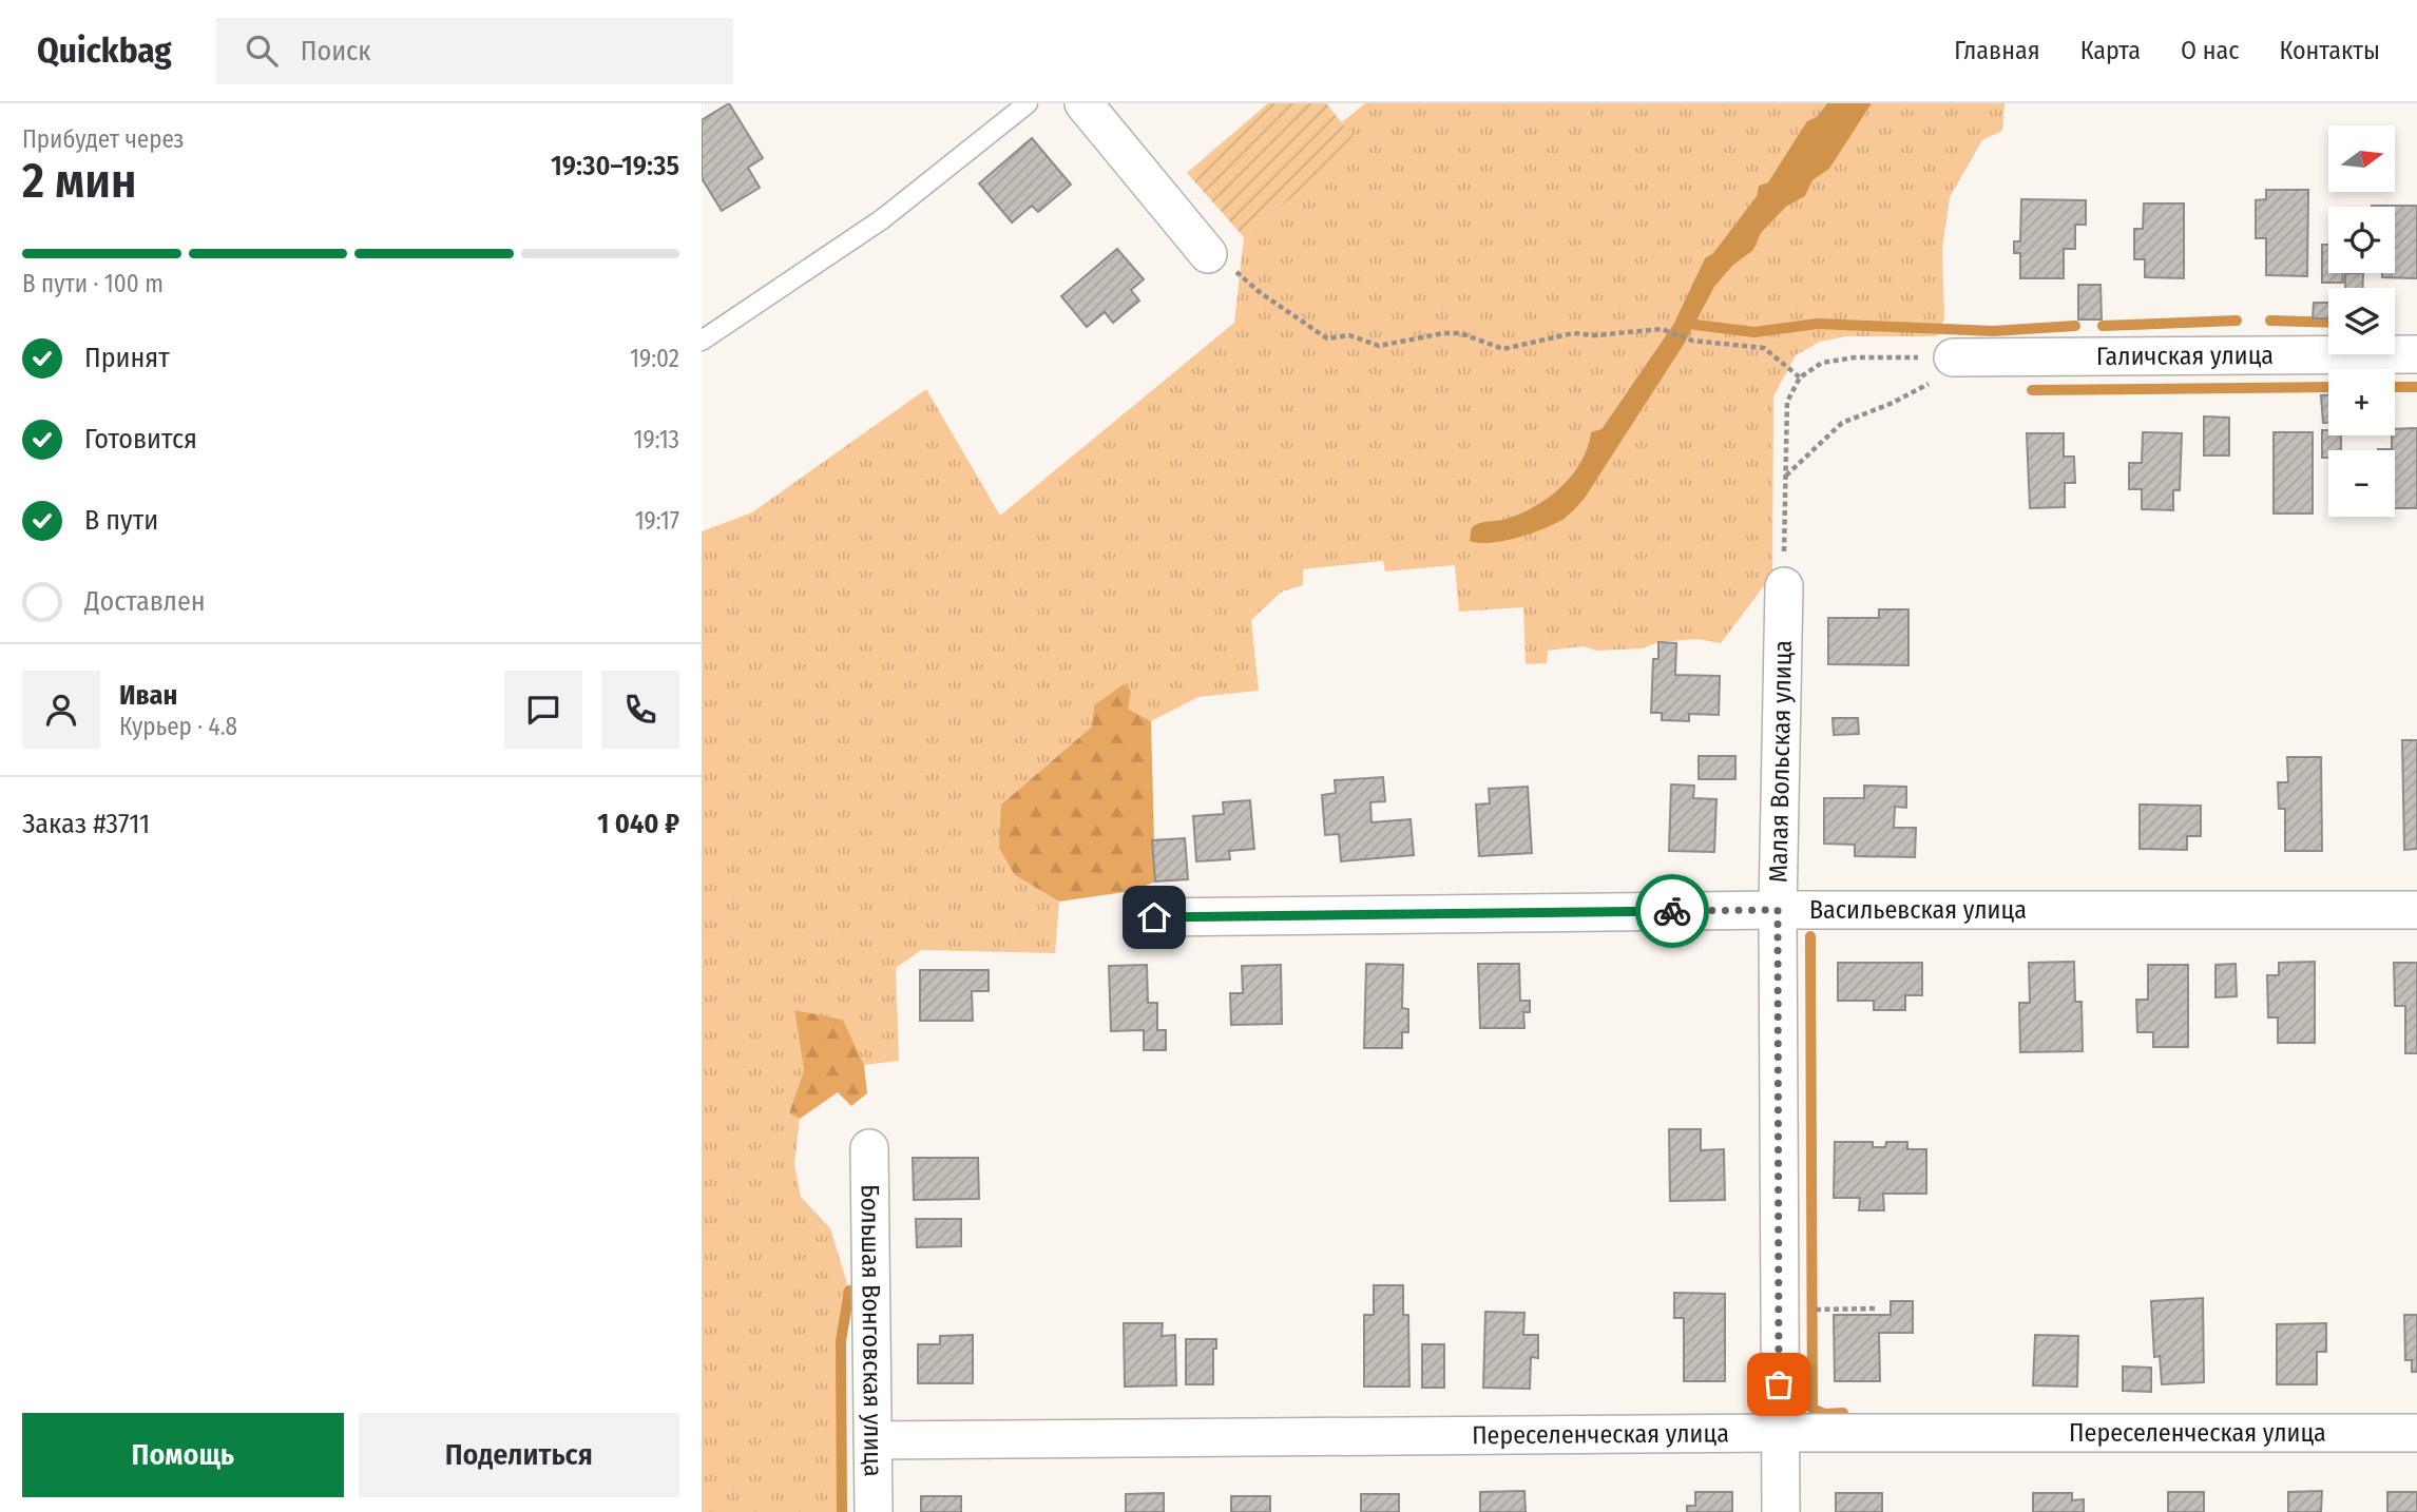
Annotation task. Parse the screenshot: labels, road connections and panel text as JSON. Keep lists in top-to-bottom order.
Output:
{
  "streets": {
    "street": [
      "Галичская улица",
      "Малая Вольская улица",
      "Васильевская улица",
      "Большая Вонговская улица",
      "Переселенческая улица"
    ]
  },
  "crossings": [
    ["Малая Вольская улица", "Васильевская улица"],
    ["Малая Вольская улица", "Переселенческая улица"],
    ["Большая Вонговская улица", "Переселенческая улица"]
  ],
  "north": "right",
  "page": {
    "header": "Quickbag",
    "search": "Поиск",
    "nav": [
      "Главная",
      "Карта",
      "О нас",
      "Контакты"
    ],
    "heading": ["2 мин", "Прибудет через", "19:30–19:35"],
    "panel": [
      "Иван",
      "Курьер · 4.8",
      "Заказ #3711",
      "1 040 ₽"
    ],
    "map_buttons": ["+", "−"],
    "bar": "В пути · 100 m",
    "list": [
      ["Принят", "19:02"],
      ["Готовится", "19:13"],
      ["В пути", "19:17"],
      "Доставлен"
    ],
    "buttons": ["Помощь", "Поделиться"]
  }
}
